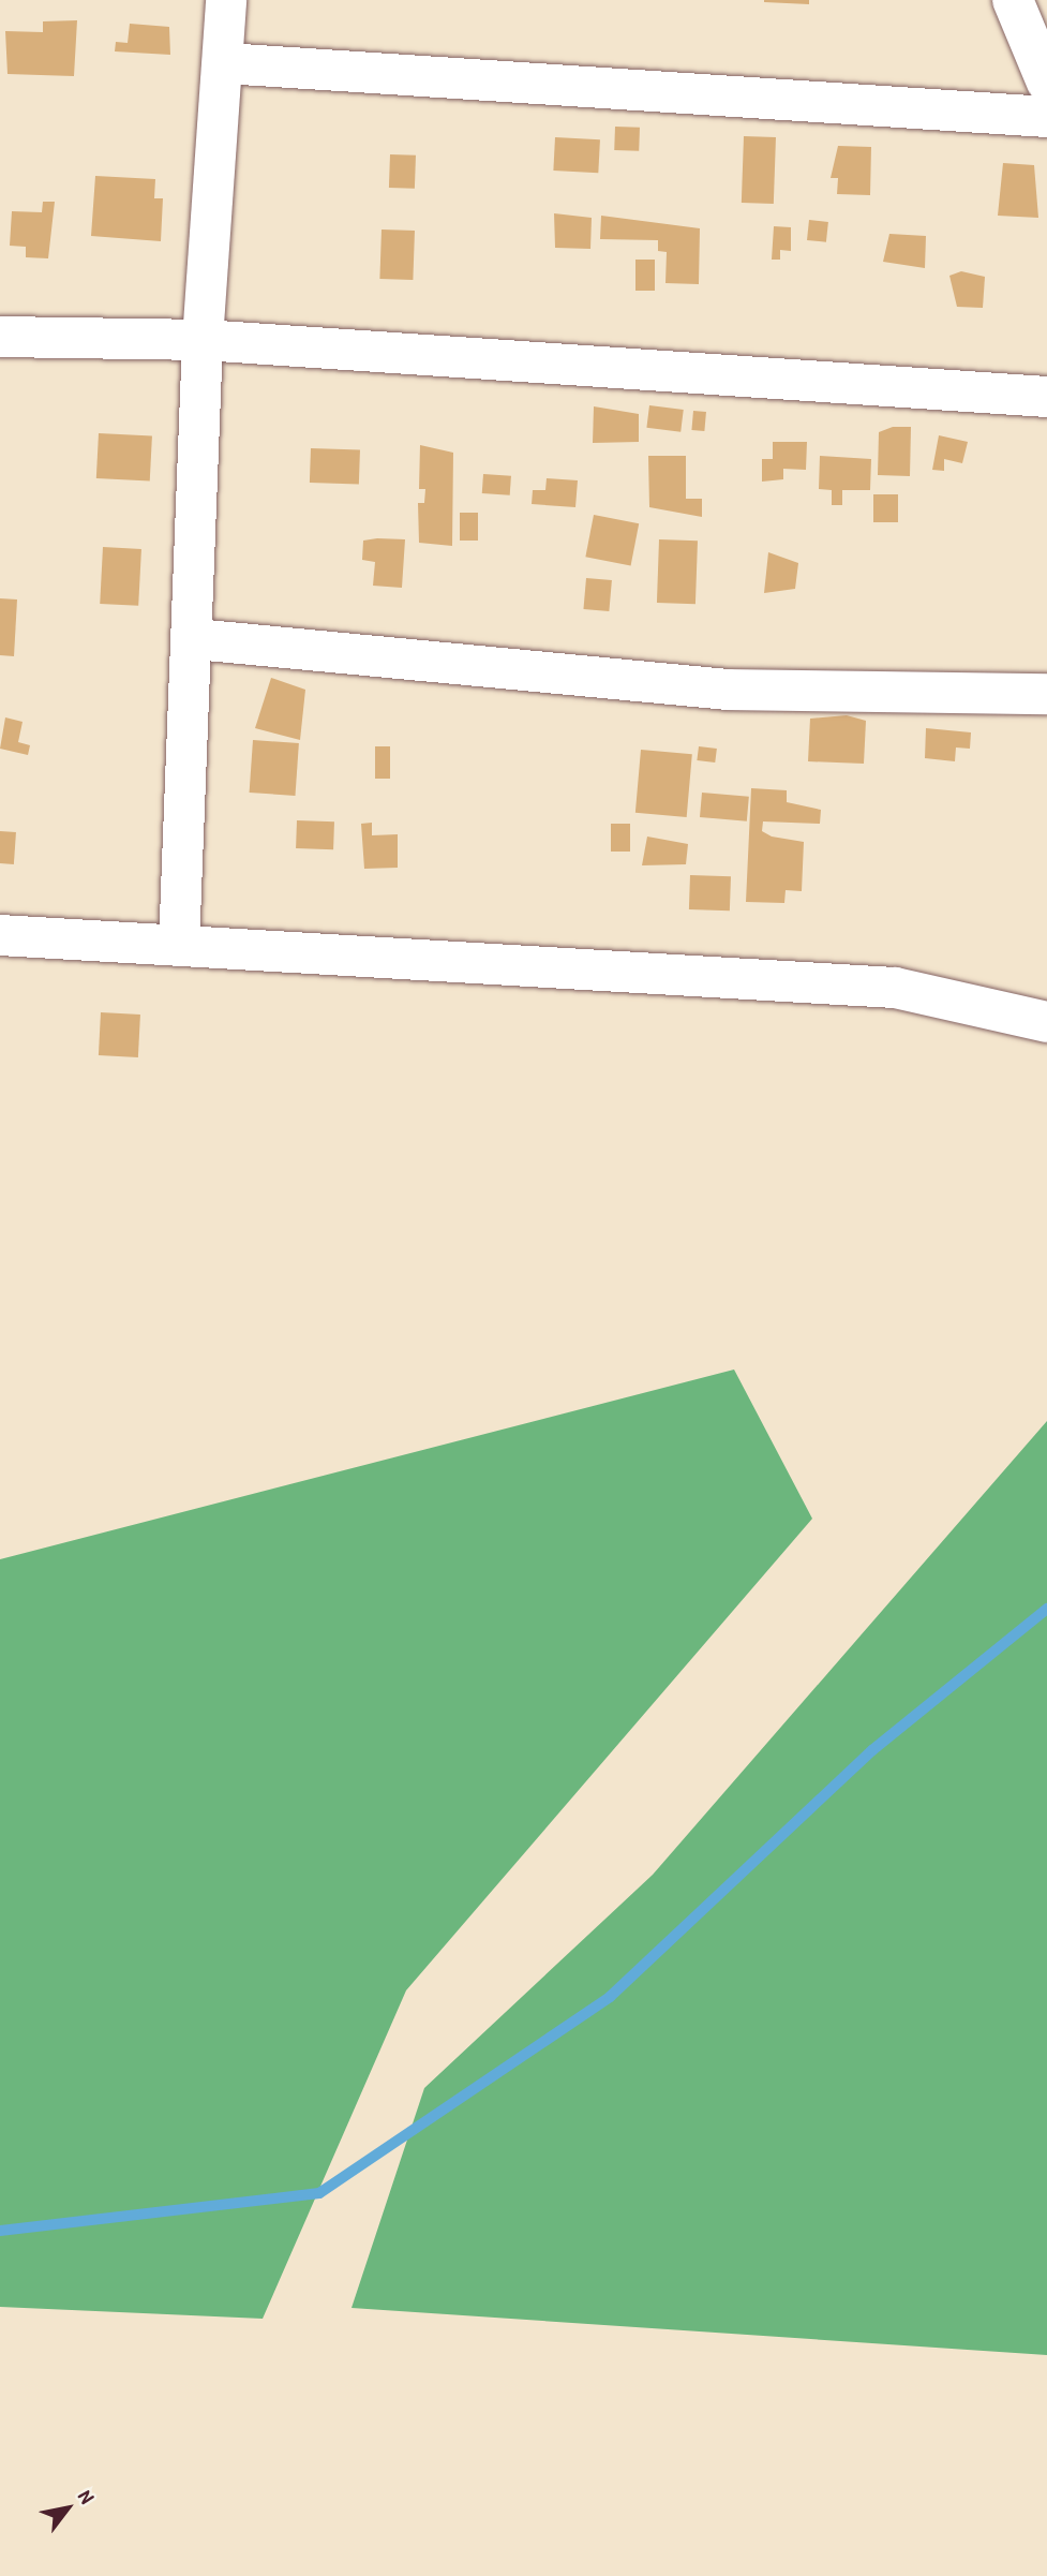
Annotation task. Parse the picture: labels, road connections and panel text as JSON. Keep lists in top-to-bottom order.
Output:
{
  "north": "top right"
}
